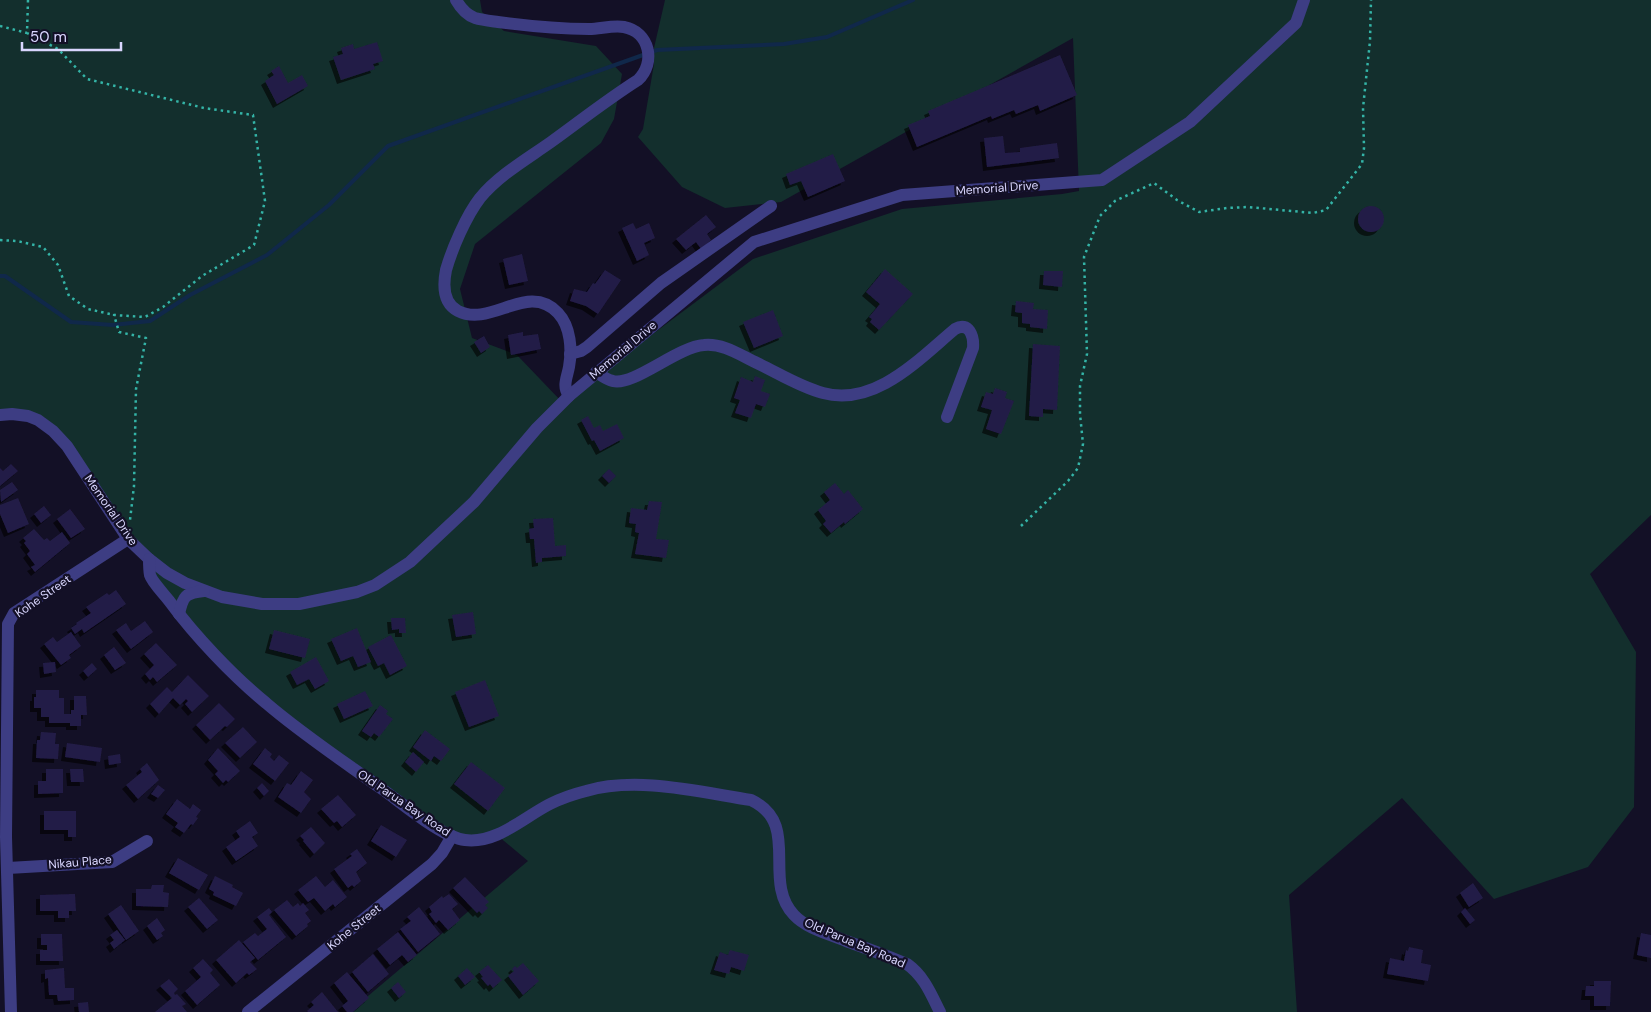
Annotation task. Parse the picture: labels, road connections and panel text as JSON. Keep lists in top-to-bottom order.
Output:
{
  "streets": {
    "street": [
      "Memorial Drive",
      "Kohe Street",
      "Old Parua Bay Road",
      "Nikau Place"
    ]
  },
  "crossings": [
    ["Memorial Drive", "Kohe Street"],
    ["Memorial Drive", "Old Parua Bay Road"],
    ["Kohe Street", "Old Parua Bay Road"],
    ["Kohe Street", "Nikau Place"]
  ],
  "scale_bar": "50 m"
}
